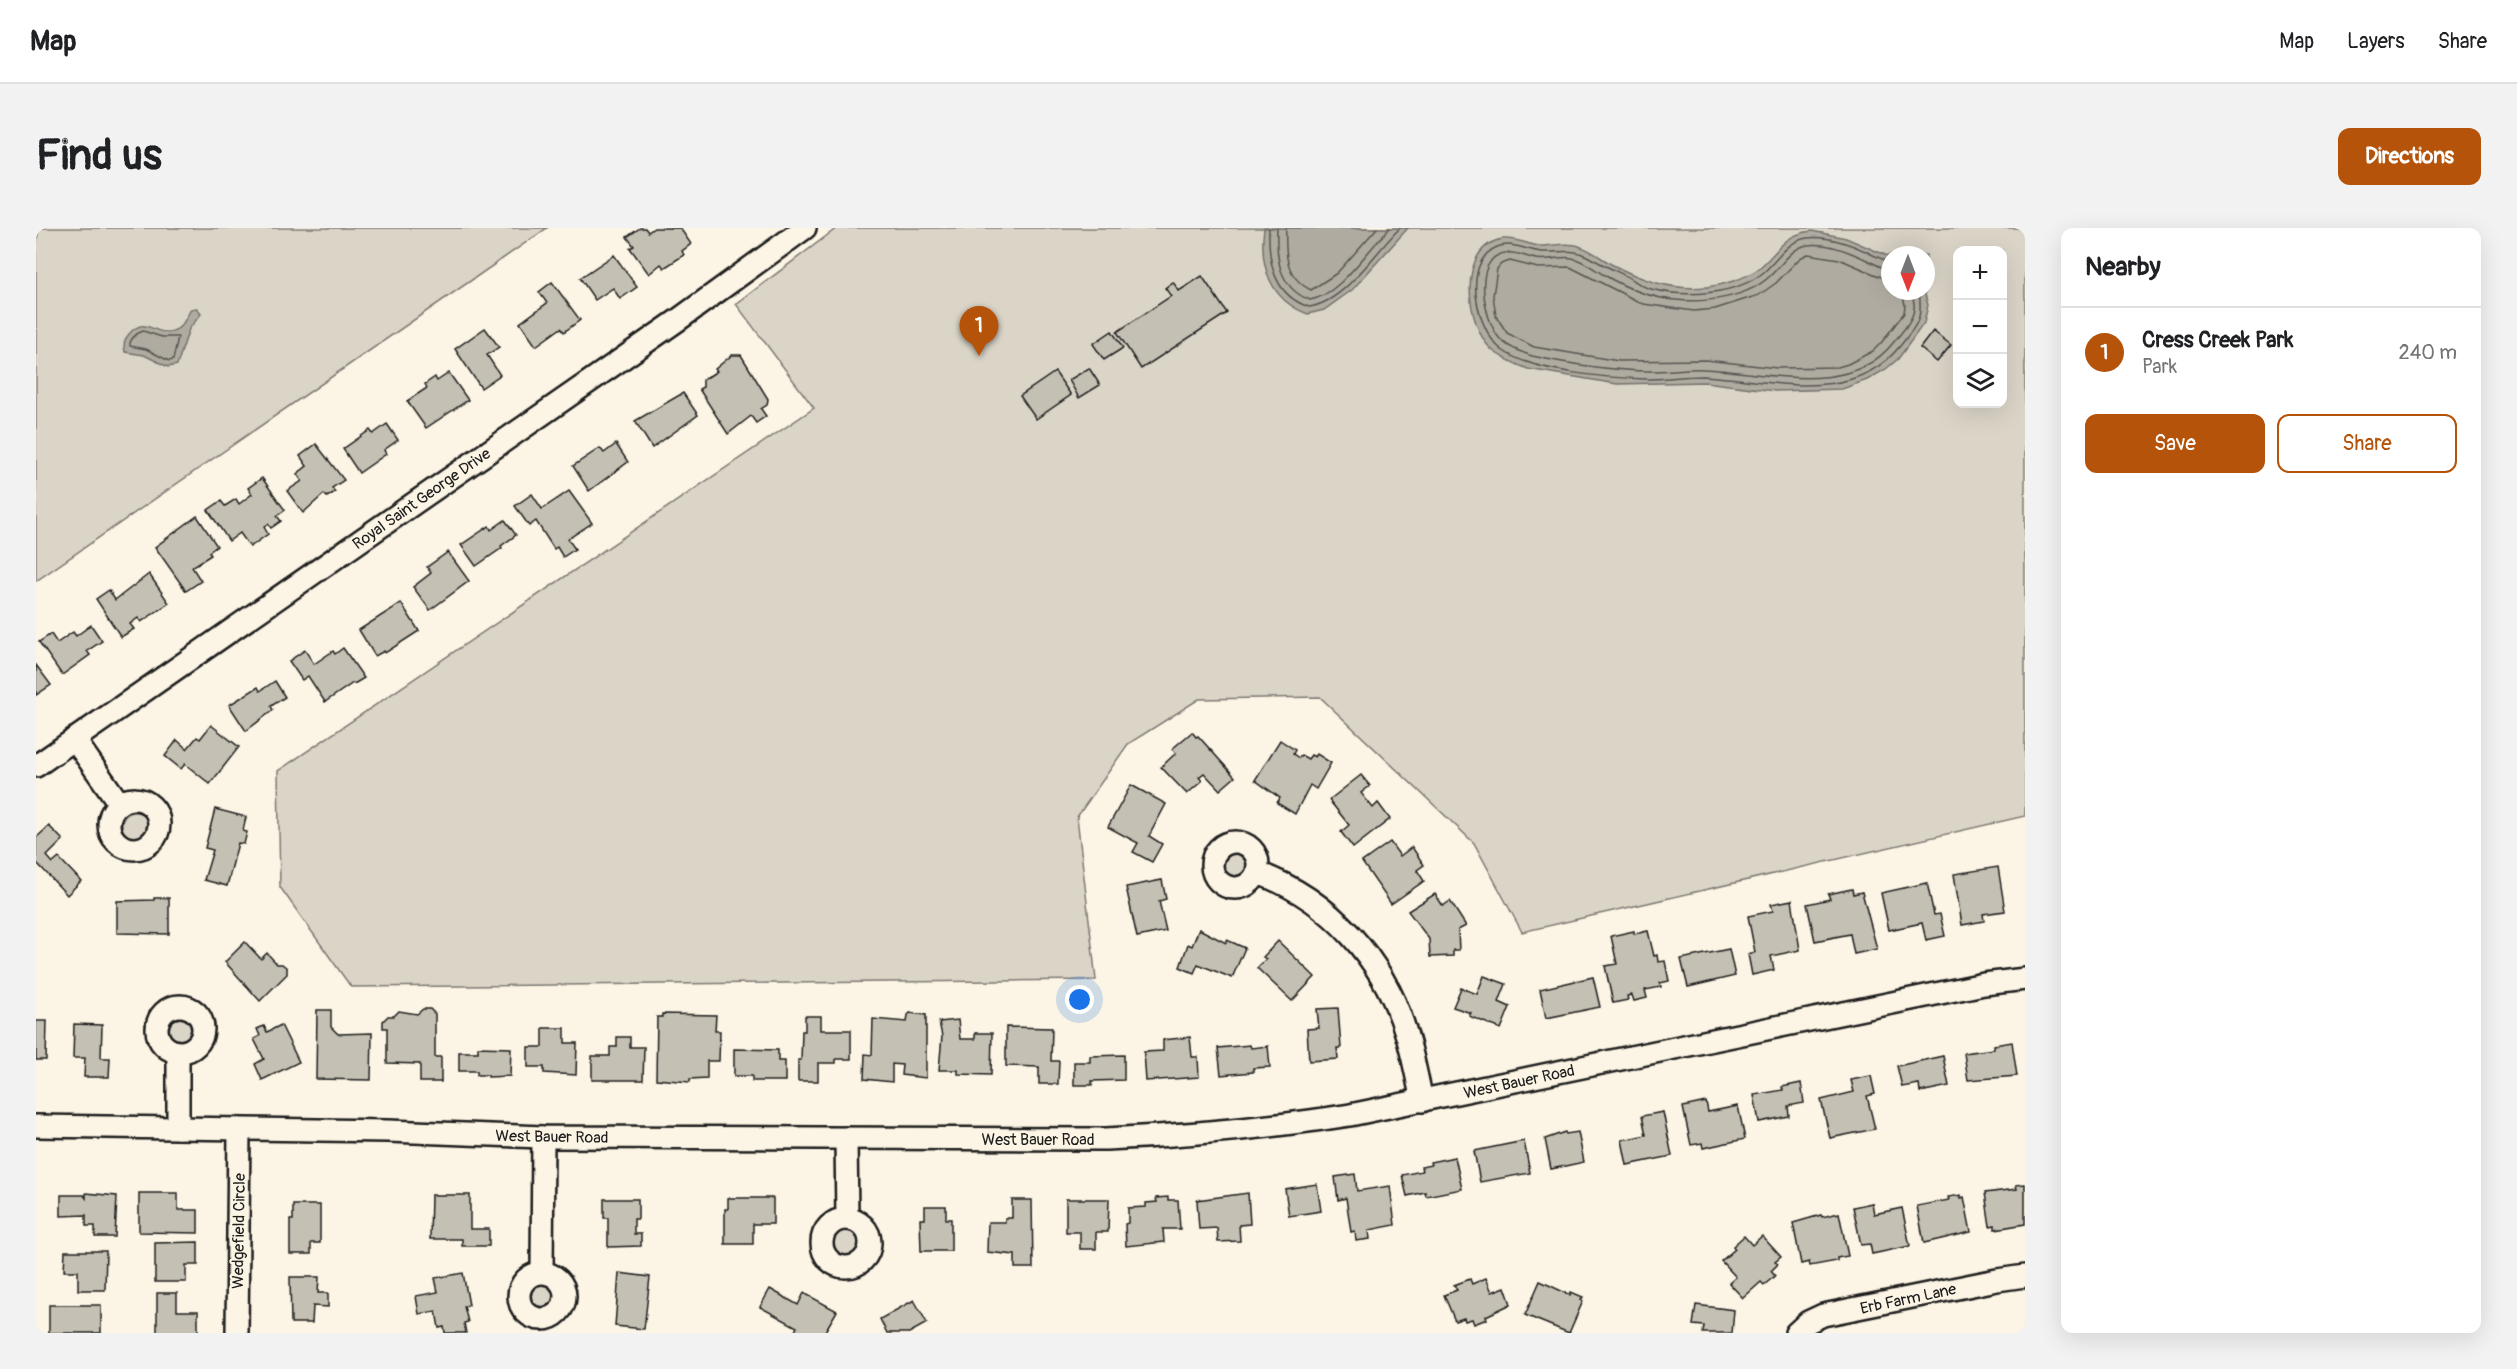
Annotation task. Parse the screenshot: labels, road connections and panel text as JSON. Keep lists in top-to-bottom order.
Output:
{
  "streets": {
    "street": [
      "Royal Saint George Drive",
      "West Bauer Road",
      "Wedgefield Circle",
      "Erb Farm Lane"
    ]
  },
  "crossings": [
    ["West Bauer Road", "Wedgefield Circle"]
  ],
  "north": "bottom",
  "page": {
    "header": "Map",
    "nav": ["Map", "Layers", "Share"],
    "buttons": [
      "Directions",
      ["Save", "Share"]
    ],
    "title": "Find us",
    "heading": "Nearby",
    "map_buttons": ["+", "−"],
    "pins": "1",
    "list": [
      {
        "mark": "1",
        "name": "Cress Creek Park",
        "note": "Park",
        "value": "240 m"
      }
    ]
  }
}
